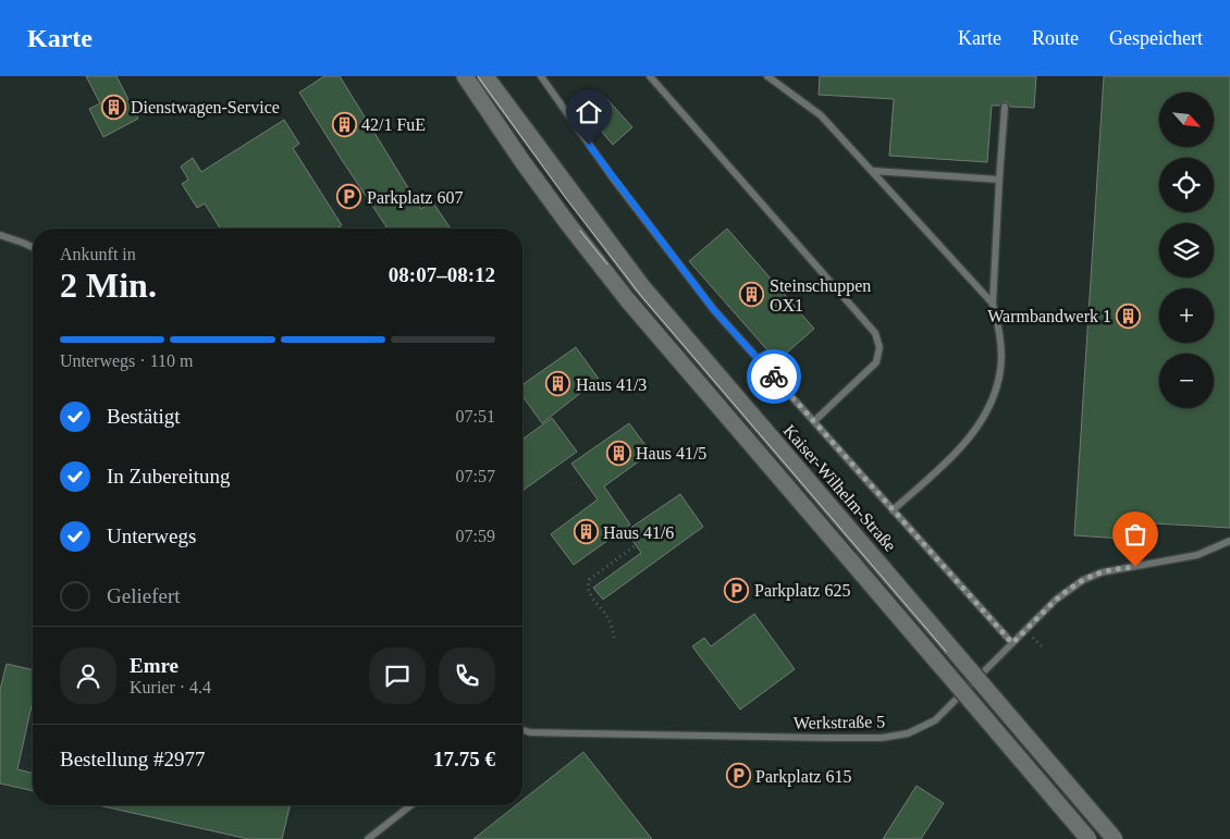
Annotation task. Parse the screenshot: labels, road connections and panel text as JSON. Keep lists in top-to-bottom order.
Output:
{
  "streets": {
    "main road": ["Kaiser-Wilhelm-Straße"],
    "lane": ["Werkstraße 5"]
  },
  "places": {
    "building": [
      "Dienstwagen-Service",
      "42/1 FuE",
      "Steinschuppen OX1",
      "Warmbandwerk 1",
      "Haus 41/3",
      "Haus 41/5",
      "Haus 41/6"
    ],
    "parking": ["Parkplatz 607", "Parkplatz 625", "Parkplatz 615"]
  },
  "north": "bottom right",
  "page": {
    "header": "Karte",
    "nav": ["Karte", "Route", "Gespeichert"],
    "map_buttons": ["+", "−"],
    "heading": ["2 Min.", "Ankunft in", "08:07–08:12"],
    "panel": [
      "Emre",
      "Kurier · 4.4",
      "Bestellung #2977",
      "17.75 €"
    ],
    "bar": "Unterwegs · 110 m",
    "list": [
      ["Bestätigt", "07:51"],
      ["In Zubereitung", "07:57"],
      ["Unterwegs", "07:59"],
      "Geliefert"
    ]
  }
}
